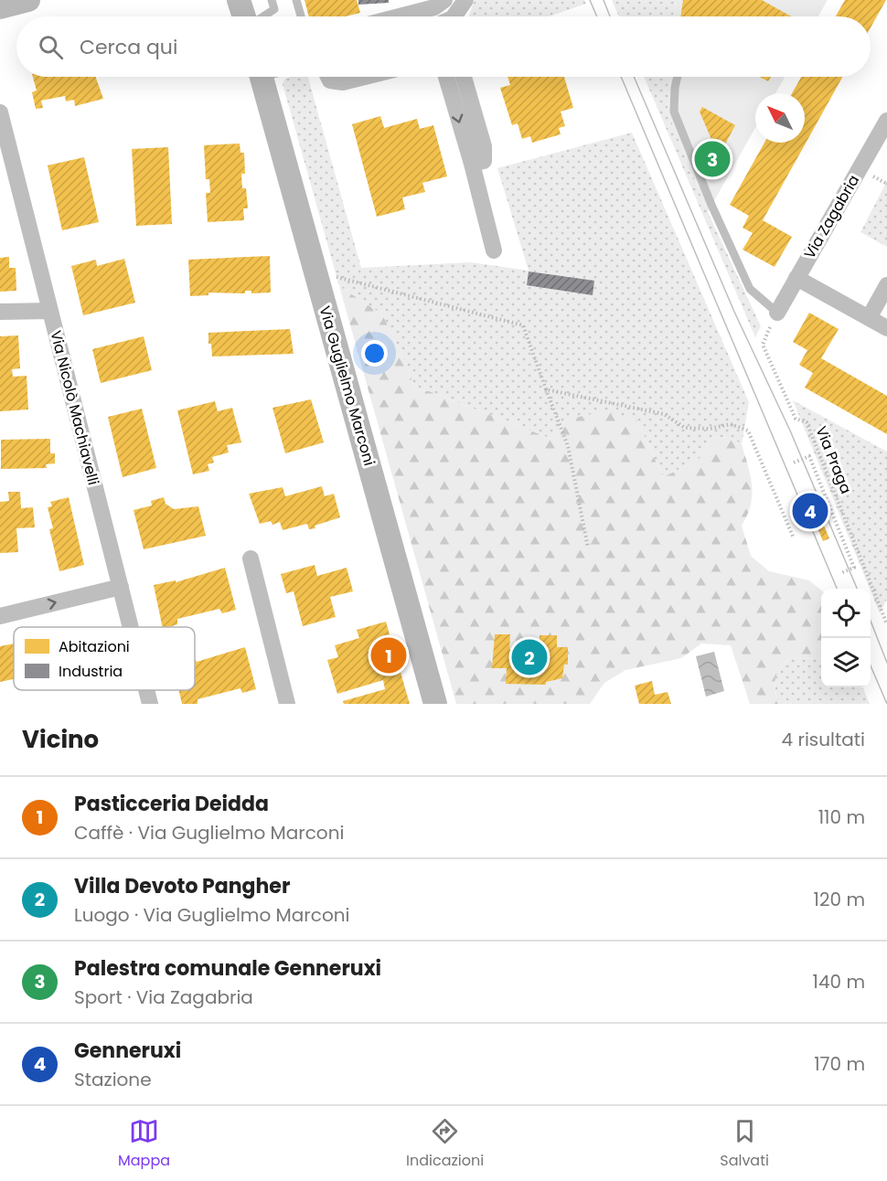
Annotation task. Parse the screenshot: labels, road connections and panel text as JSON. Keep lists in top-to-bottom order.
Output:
{
  "streets": {
    "main road": ["Via Guglielmo Marconi"],
    "street": ["Via Zagabria", "Via Nicolò Machiavelli"],
    "path": ["Via Praga"]
  },
  "crossings": [
    ["Via Zagabria", "Via Praga"]
  ],
  "legend": ["Abitazioni", "Industria"],
  "north": "top left",
  "page": {
    "search": "Cerca qui",
    "pins": [
      "3",
      "4",
      "1",
      "2"
    ],
    "heading": ["Vicino", "4 risultati"],
    "list": [
      {
        "mark": "1",
        "name": "Pasticceria Deidda",
        "note": "Caffè · Via Guglielmo Marconi",
        "value": "110 m"
      },
      {
        "mark": "2",
        "name": "Villa Devoto Pangher",
        "note": "Luogo · Via Guglielmo Marconi",
        "value": "120 m"
      },
      {
        "mark": "3",
        "name": "Palestra comunale Genneruxi",
        "note": "Sport · Via Zagabria",
        "value": "140 m"
      },
      {
        "mark": "4",
        "name": "Genneruxi",
        "note": "Stazione",
        "value": "170 m"
      }
    ],
    "nav": ["Mappa", "Indicazioni", "Salvati"]
  }
}
